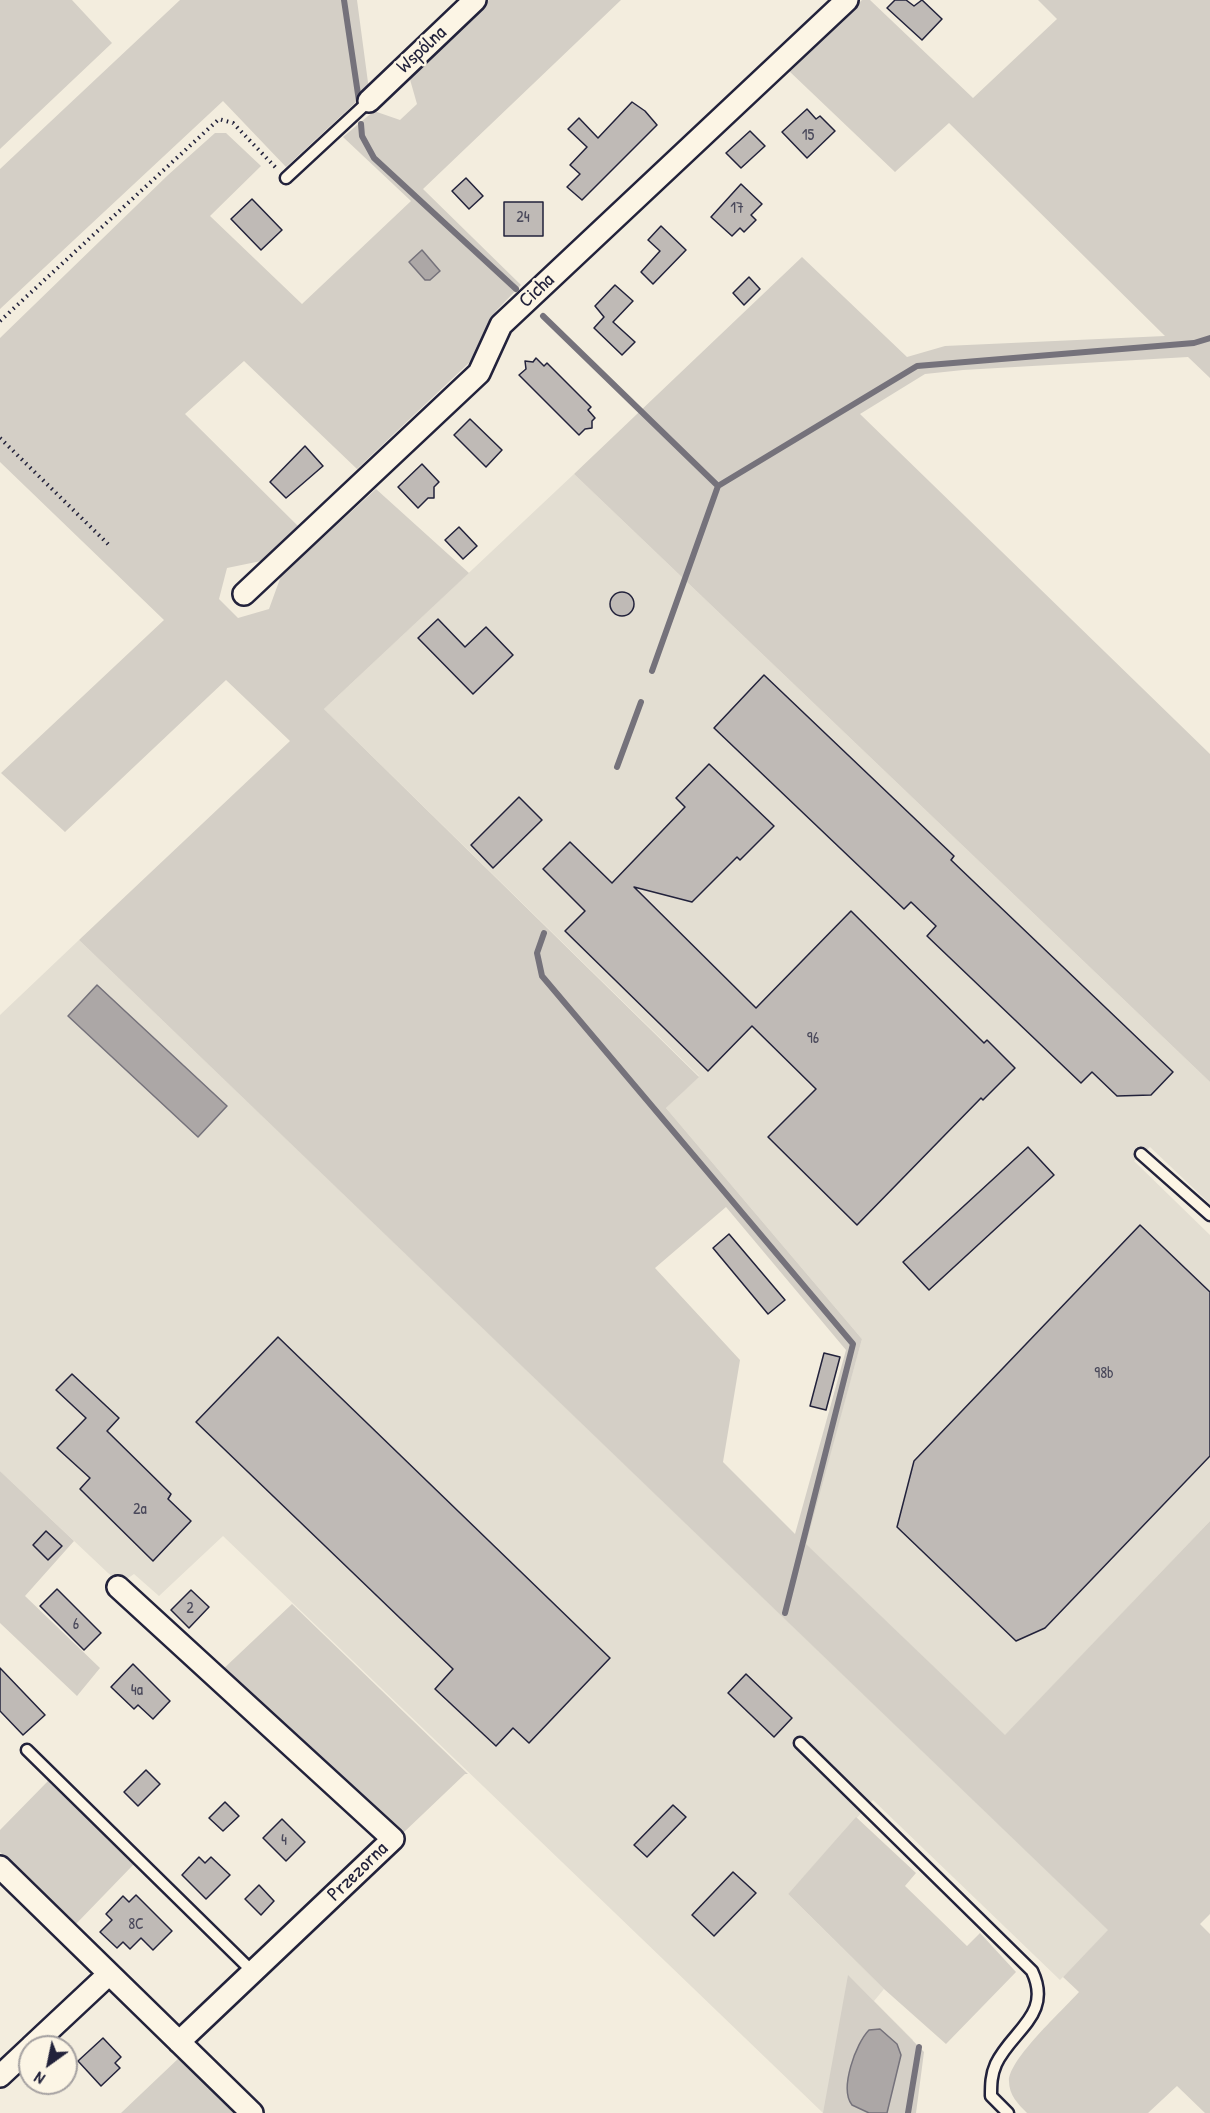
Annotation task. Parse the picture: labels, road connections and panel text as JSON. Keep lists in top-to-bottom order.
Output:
{
  "streets": {
    "street": ["Wspólna", "Cicha", "Przezorna"]
  },
  "house_numbers": [
    "15",
    "17",
    "24",
    "96",
    "98b",
    "2a",
    "2",
    "6",
    "4a",
    "4",
    "8C"
  ],
  "north": "bottom left"
}
